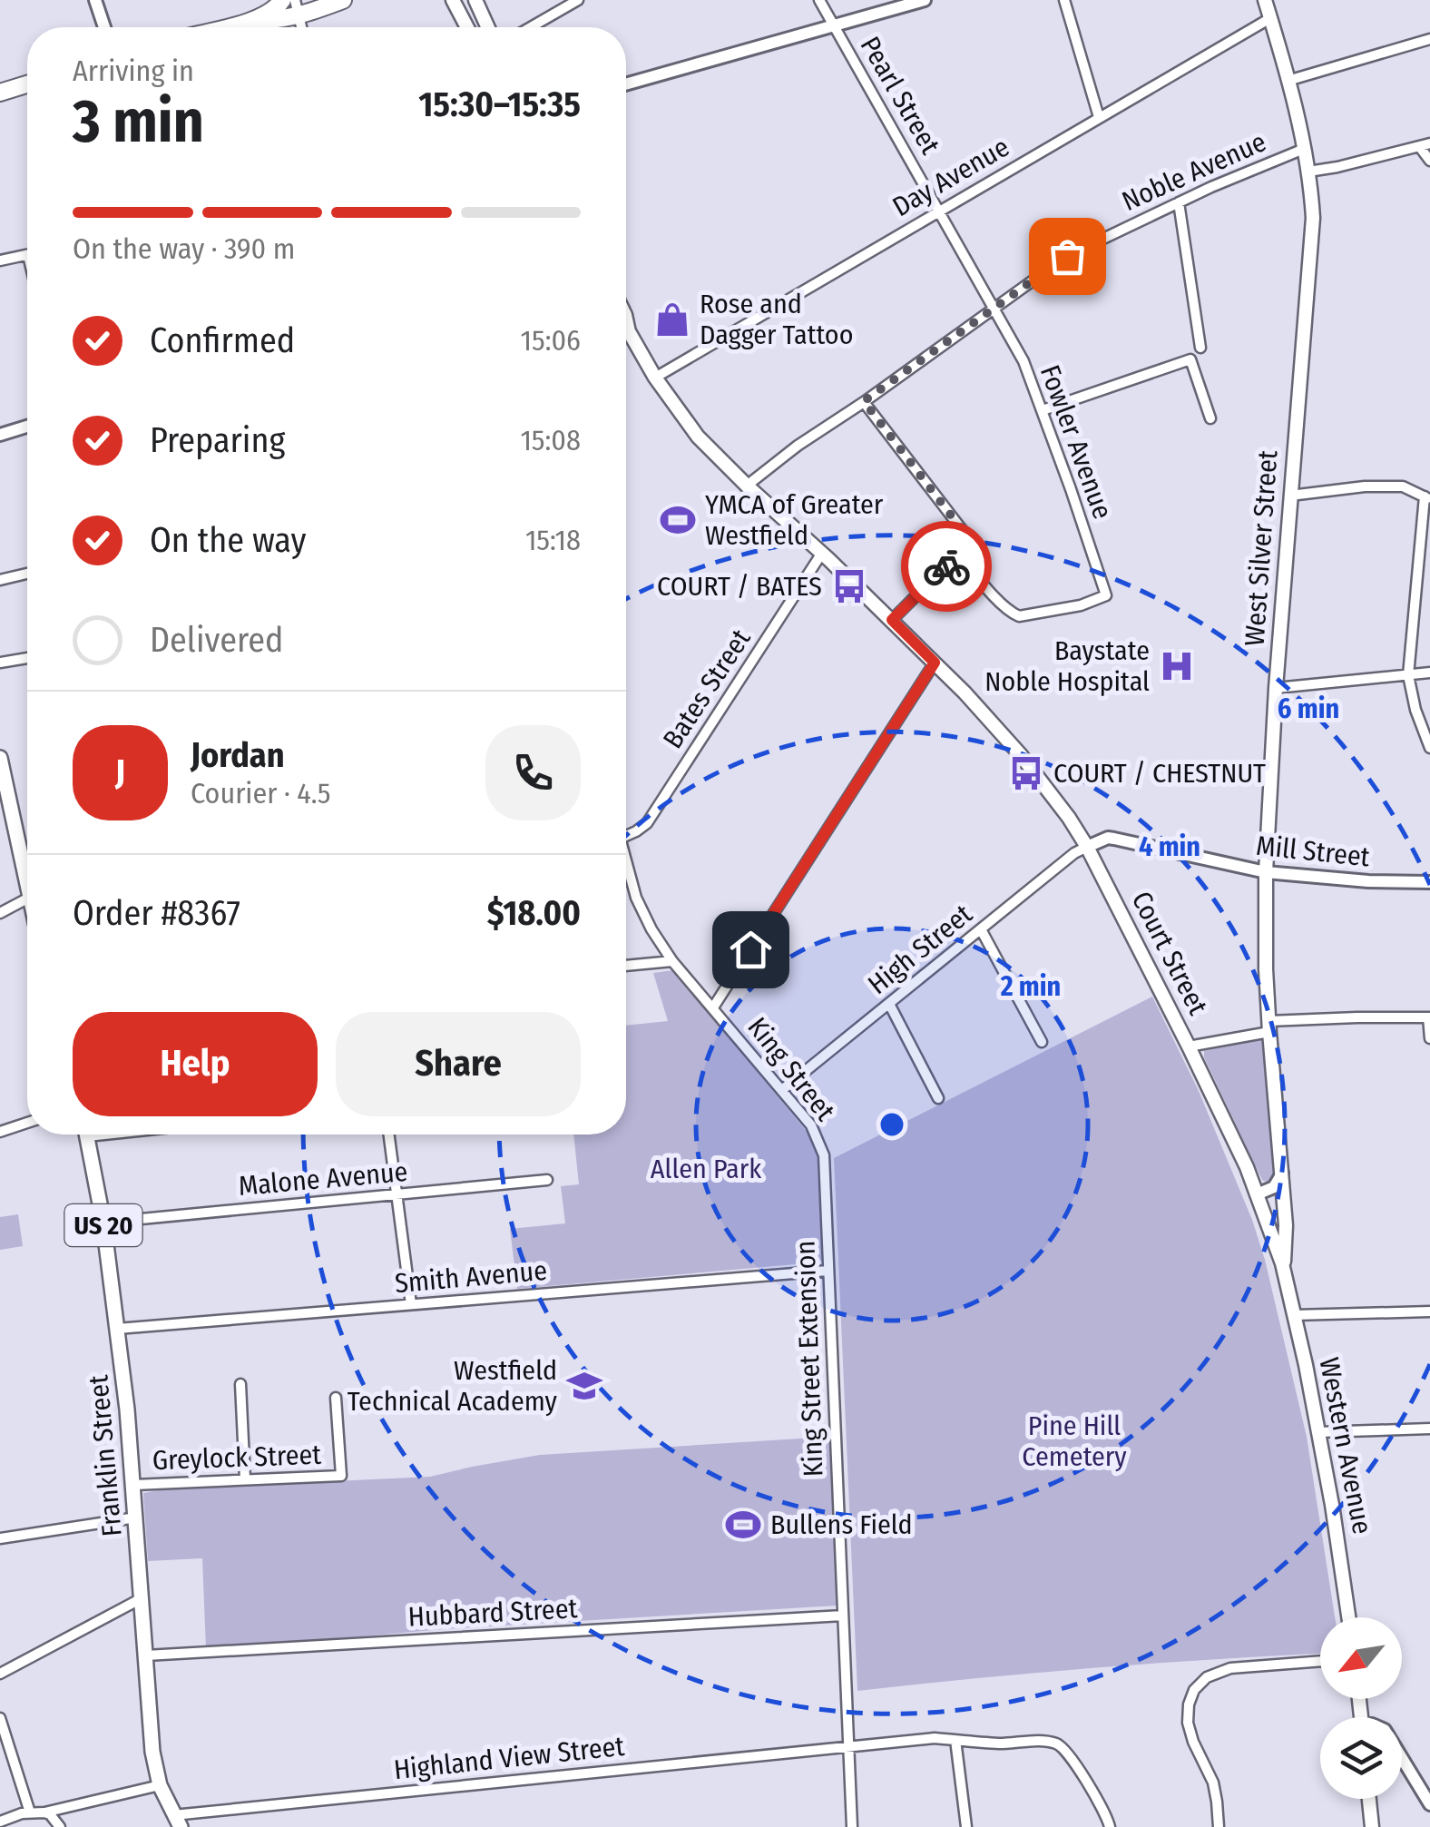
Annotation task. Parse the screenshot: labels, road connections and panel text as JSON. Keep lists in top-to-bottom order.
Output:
{
  "streets": {
    "main road": [
      "West Silver Street",
      "Court Street",
      "US 20",
      "Western Avenue",
      "Franklin Street"
    ],
    "street": [
      "Pearl Street",
      "Noble Avenue",
      "Day Avenue",
      "Fowler Avenue",
      "Bates Street",
      "Mill Street",
      "High Street",
      "King Street",
      "Malone Avenue",
      "Smith Avenue",
      "King Street Extension",
      "Greylock Street",
      "Hubbard Street",
      "Highland View Street"
    ]
  },
  "crossings": [
    ["Pearl Street", "Noble Avenue"],
    ["Pearl Street", "Day Avenue"],
    ["Pearl Street", "Fowler Avenue"],
    ["Noble Avenue", "Fowler Avenue"],
    ["Noble Avenue", "West Silver Street"],
    ["Noble Avenue", "Court Street"],
    ["Day Avenue", "West Silver Street"],
    ["Day Avenue", "Court Street"],
    ["West Silver Street", "Mill Street"],
    ["West Silver Street", "Court Street"],
    ["West Silver Street", "Western Avenue"],
    ["Bates Street", "Court Street"],
    ["Mill Street", "High Street"],
    ["Mill Street", "Court Street"],
    ["High Street", "Court Street"],
    ["High Street", "King Street"],
    ["Court Street", "Western Avenue"],
    ["King Street", "King Street Extension"],
    ["Malone Avenue", "Franklin Street"],
    ["US 20", "Franklin Street"],
    ["US 20", "Highland View Street"],
    ["Smith Avenue", "King Street Extension"],
    ["Smith Avenue", "Franklin Street"],
    ["King Street Extension", "Hubbard Street"],
    ["King Street Extension", "Highland View Street"],
    ["Franklin Street", "Greylock Street"],
    ["Franklin Street", "Hubbard Street"]
  ],
  "parks": ["Allen Park", "Pine Hill Cemetery"],
  "places": {
    "shop": ["Rose and Dagger Tattoo"],
    "sports": ["YMCA of Greater Westfield", "Bullens Field"],
    "bus stop": ["COURT / BATES", "COURT / CHESTNUT"],
    "hospital": ["Baystate Noble Hospital"],
    "school or university": ["Westfield Technical Academy"]
  },
  "north": "bottom left",
  "page": {
    "heading": ["3 min", "Arriving in", "15:30–15:35"],
    "panel": [
      "Jordan",
      "Courier · 4.5",
      "Order #8367",
      "$18.00"
    ],
    "bar": "On the way · 390 m",
    "list": [
      ["Confirmed", "15:06"],
      ["Preparing", "15:08"],
      ["On the way", "15:18"],
      "Delivered"
    ],
    "round": "J",
    "buttons": ["Help", "Share"]
  },
  "rings": ["6 min", "4 min", "2 min"]
}
